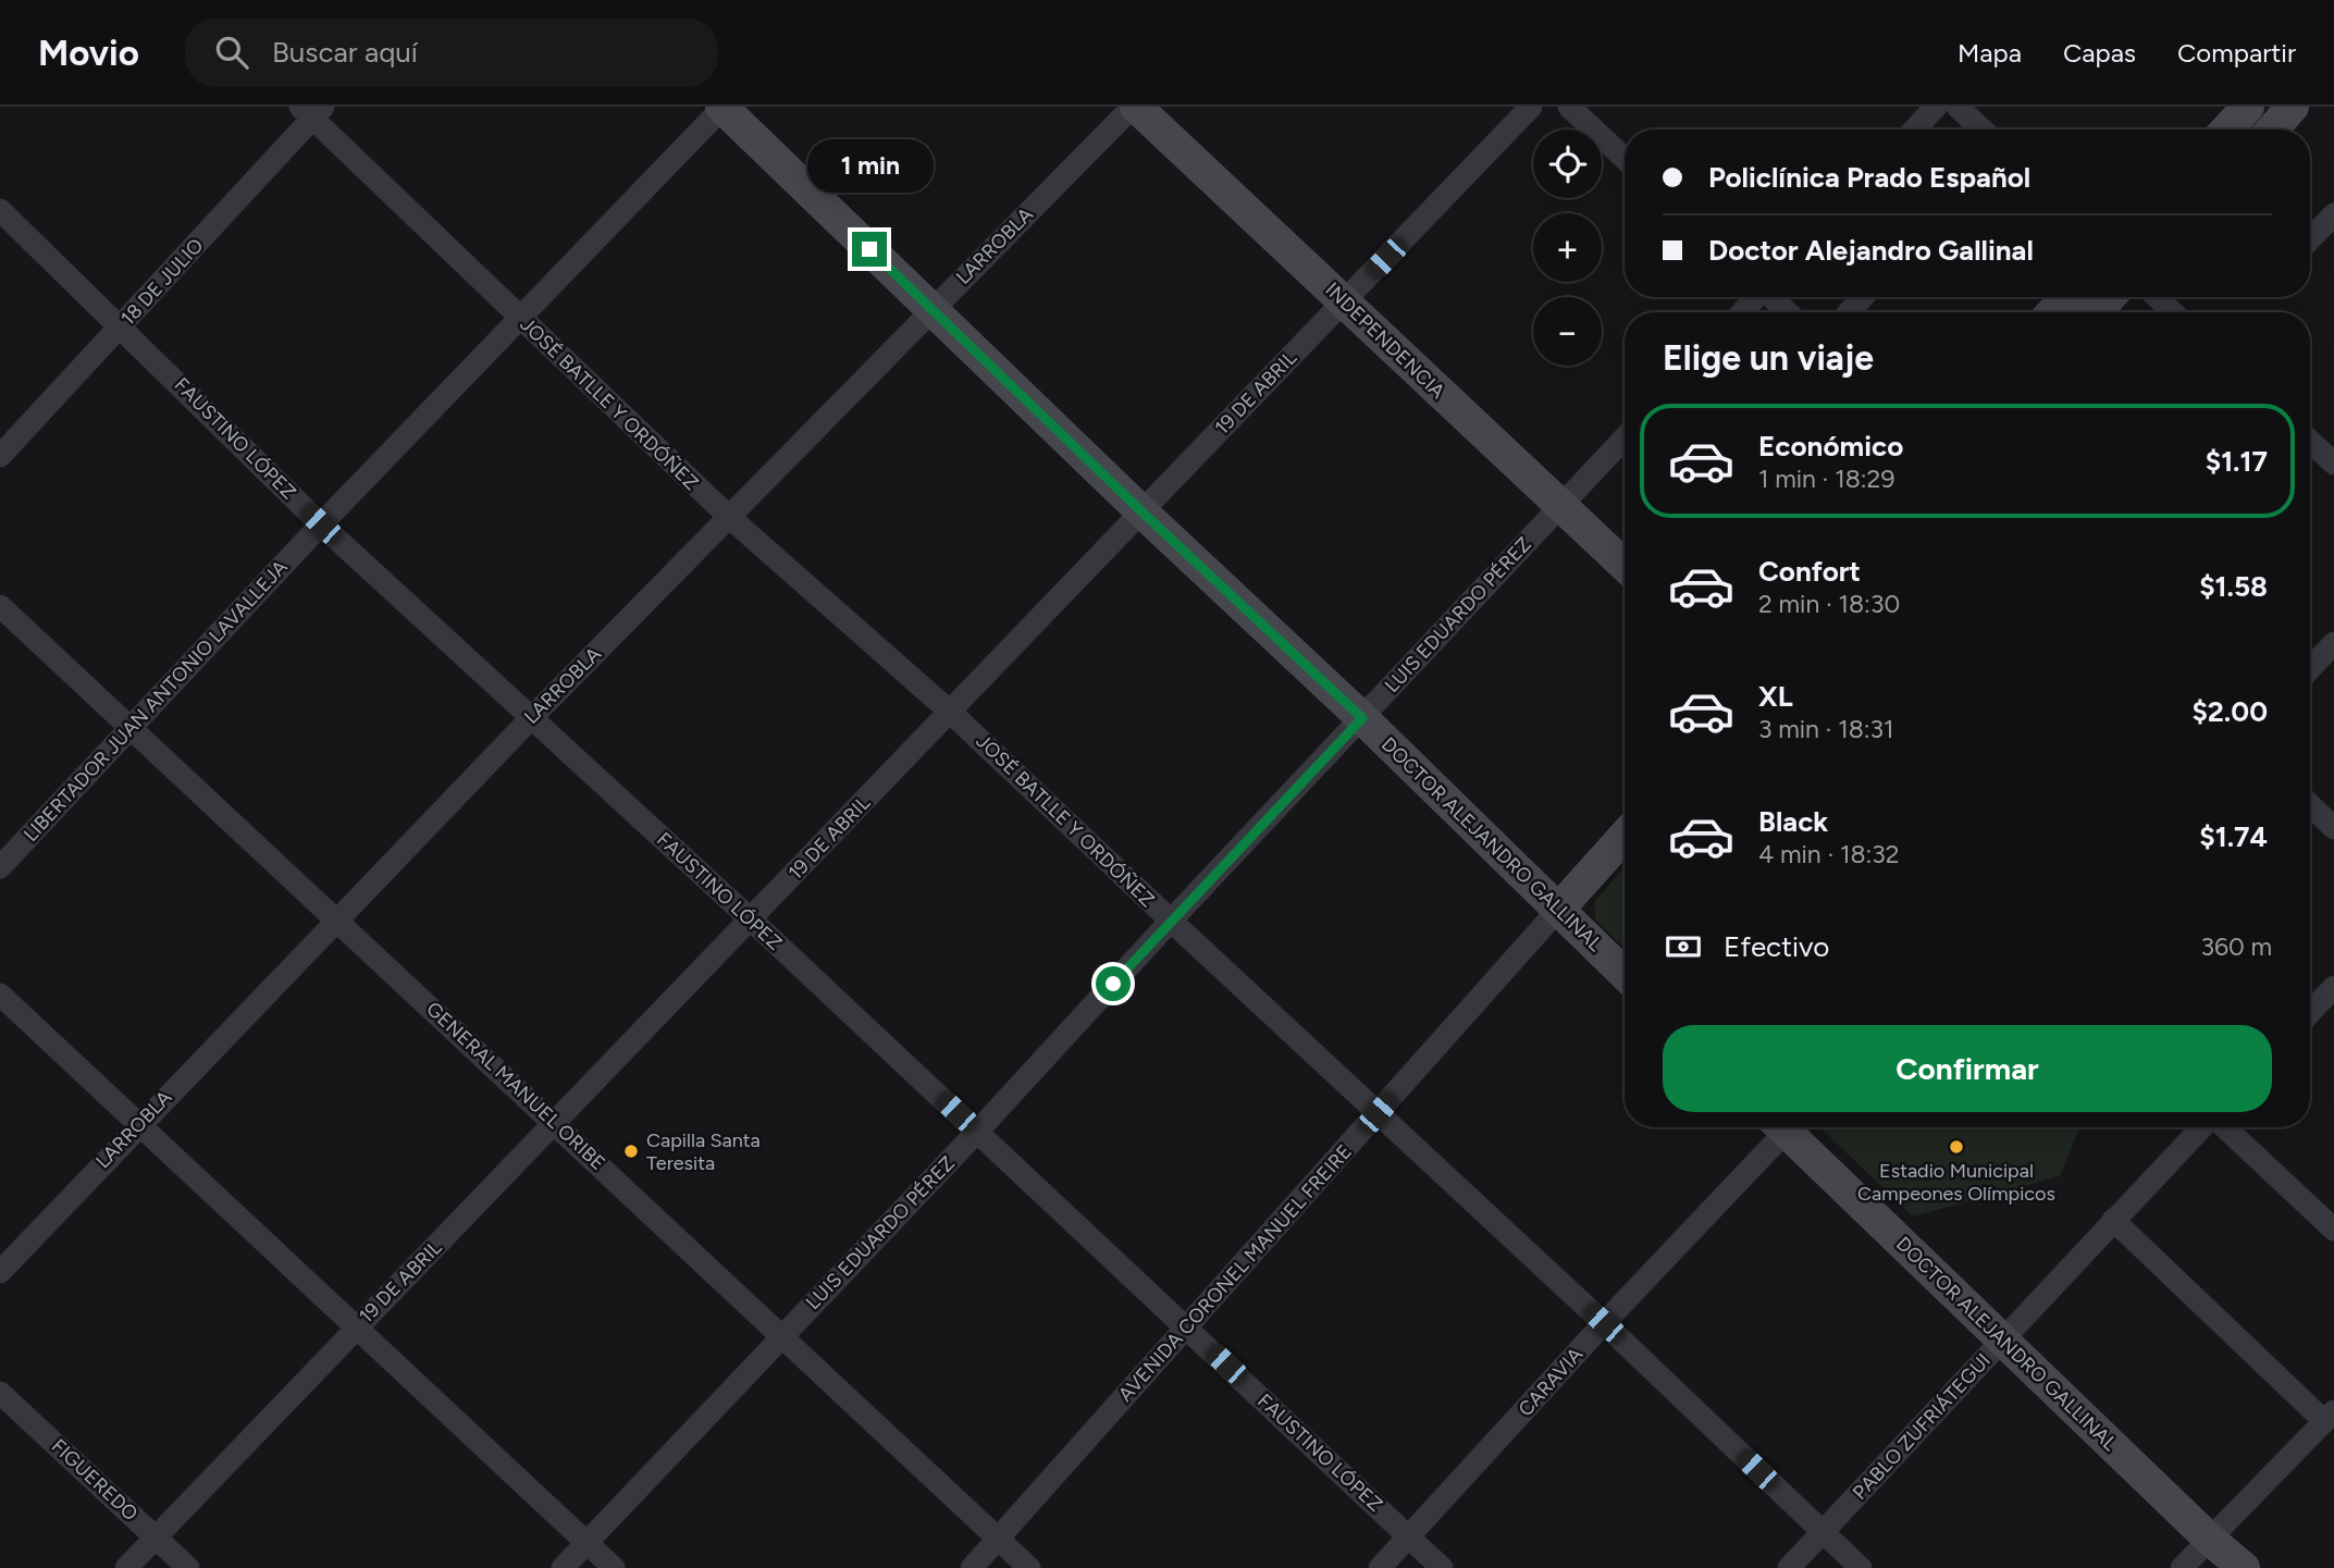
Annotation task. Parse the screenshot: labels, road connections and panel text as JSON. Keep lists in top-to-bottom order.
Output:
{
  "streets": {
    "street": [
      "LARROBLA",
      "18 DE JULIO",
      "INDEPENDENCIA",
      "19 DE ABRIL",
      "JOSÉ BATLLE Y ORDÓÑEZ",
      "FAUSTINO LÓPEZ",
      "LUIS EDUARDO PÉREZ",
      "LIBERTADOR JUAN ANTONIO LAVALLEJA",
      "DOCTOR ALEJANDRO GALLINAL",
      "GENERAL MANUEL ORIBE",
      "AVENIDA CORONEL MANUEL FREIRE",
      "CARAVIA",
      "PABLO ZUFRIÁTEGUI",
      "FIGUEREDO"
    ]
  },
  "crossings": [
    ["LARROBLA", "INDEPENDENCIA"],
    ["LARROBLA", "JOSÉ BATLLE Y ORDÓÑEZ"],
    ["LARROBLA", "FAUSTINO LÓPEZ"],
    ["LARROBLA", "DOCTOR ALEJANDRO GALLINAL"],
    ["LARROBLA", "GENERAL MANUEL ORIBE"],
    ["18 DE JULIO", "JOSÉ BATLLE Y ORDÓÑEZ"],
    ["18 DE JULIO", "FAUSTINO LÓPEZ"],
    ["INDEPENDENCIA", "19 DE ABRIL"],
    ["INDEPENDENCIA", "LUIS EDUARDO PÉREZ"],
    ["19 DE ABRIL", "JOSÉ BATLLE Y ORDÓÑEZ"],
    ["19 DE ABRIL", "FAUSTINO LÓPEZ"],
    ["19 DE ABRIL", "DOCTOR ALEJANDRO GALLINAL"],
    ["19 DE ABRIL", "GENERAL MANUEL ORIBE"],
    ["19 DE ABRIL", "FIGUEREDO"],
    ["JOSÉ BATLLE Y ORDÓÑEZ", "LUIS EDUARDO PÉREZ"],
    ["JOSÉ BATLLE Y ORDÓÑEZ", "LIBERTADOR JUAN ANTONIO LAVALLEJA"],
    ["JOSÉ BATLLE Y ORDÓÑEZ", "AVENIDA CORONEL MANUEL FREIRE"],
    ["JOSÉ BATLLE Y ORDÓÑEZ", "CARAVIA"],
    ["JOSÉ BATLLE Y ORDÓÑEZ", "PABLO ZUFRIÁTEGUI"],
    ["FAUSTINO LÓPEZ", "LUIS EDUARDO PÉREZ"],
    ["FAUSTINO LÓPEZ", "LIBERTADOR JUAN ANTONIO LAVALLEJA"],
    ["FAUSTINO LÓPEZ", "AVENIDA CORONEL MANUEL FREIRE"],
    ["FAUSTINO LÓPEZ", "CARAVIA"],
    ["LUIS EDUARDO PÉREZ", "DOCTOR ALEJANDRO GALLINAL"],
    ["LUIS EDUARDO PÉREZ", "GENERAL MANUEL ORIBE"],
    ["LIBERTADOR JUAN ANTONIO LAVALLEJA", "DOCTOR ALEJANDRO GALLINAL"],
    ["LIBERTADOR JUAN ANTONIO LAVALLEJA", "GENERAL MANUEL ORIBE"],
    ["DOCTOR ALEJANDRO GALLINAL", "AVENIDA CORONEL MANUEL FREIRE"],
    ["DOCTOR ALEJANDRO GALLINAL", "PABLO ZUFRIÁTEGUI"],
    ["GENERAL MANUEL ORIBE", "AVENIDA CORONEL MANUEL FREIRE"]
  ],
  "places": ["Estadio Municipal Campeones Olímpicos", "Capilla Santa Teresita"],
  "page": {
    "header": "Movio",
    "search": "Buscar aquí",
    "nav": ["Mapa", "Capas", "Compartir"],
    "map_buttons": ["+", "−"],
    "banner": ["Policlínica Prado Español", "Doctor Alejandro Gallinal"],
    "bubble": "1 min",
    "heading": "Elige un viaje",
    "list": [
      {
        "name": "Económico",
        "note": "1 min · 18:29",
        "value": "$1.17"
      },
      {
        "name": "Confort",
        "note": "2 min · 18:30",
        "value": "$1.58"
      },
      {
        "name": "XL",
        "note": "3 min · 18:31",
        "value": "$2.00"
      },
      {
        "name": "Black",
        "note": "4 min · 18:32",
        "value": "$1.74"
      }
    ],
    "pay": ["Efectivo", "360 m"],
    "buttons": "Confirmar"
  }
}
